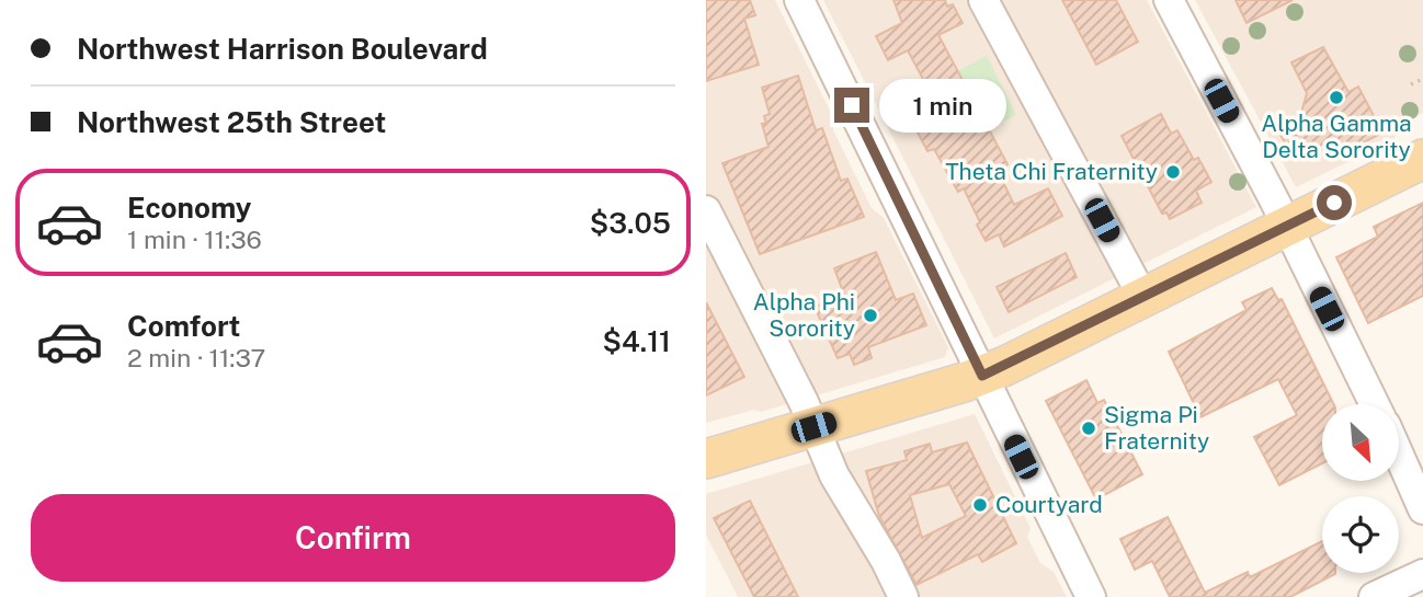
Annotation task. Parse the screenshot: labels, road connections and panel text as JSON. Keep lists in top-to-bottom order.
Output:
{
  "places": [
    "Alpha Gamma Delta Sorority",
    "Theta Chi Fraternity",
    "Alpha Phi Sorority",
    "Sigma Pi Fraternity",
    "Courtyard"
  ],
  "north": "bottom right",
  "page": {
    "banner": ["Northwest Harrison Boulevard", "Northwest 25th Street"],
    "bubble": "1 min",
    "list": [
      {
        "name": "Economy",
        "note": "1 min · 11:36",
        "value": "$3.05"
      },
      {
        "name": "Comfort",
        "note": "2 min · 11:37",
        "value": "$4.11"
      }
    ],
    "buttons": "Confirm"
  }
}
